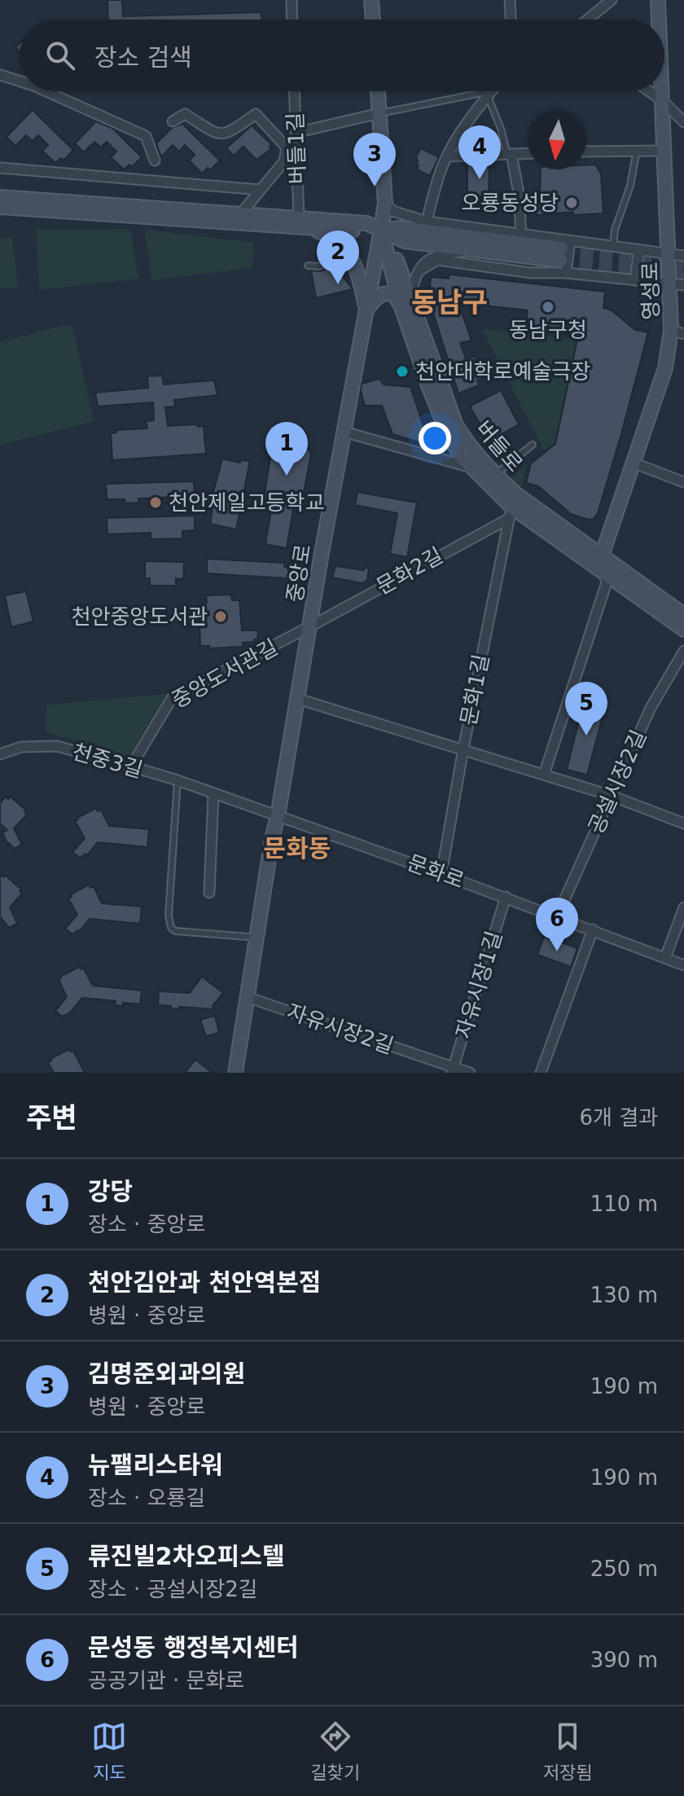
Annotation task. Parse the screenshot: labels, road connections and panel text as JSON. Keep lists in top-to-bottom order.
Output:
{
  "streets": {
    "street": [
      "버들1길",
      "영성로",
      "버들로",
      "문화2길",
      "중앙로",
      "중앙도서관길",
      "문화1길",
      "천중3길",
      "공설시장2길",
      "문화로",
      "자유시장1길",
      "자유시장2길"
    ]
  },
  "crossings": [
    ["영성로", "버들로"],
    ["버들로", "문화2길"],
    ["버들로", "중앙로"],
    ["버들로", "문화1길"],
    ["문화2길", "중앙로"],
    ["문화2길", "중앙도서관길"],
    ["문화2길", "문화1길"],
    ["중앙로", "중앙도서관길"],
    ["중앙로", "천중3길"],
    ["중앙로", "문화로"],
    ["중앙로", "자유시장2길"],
    ["중앙도서관길", "천중3길"],
    ["문화1길", "문화로"],
    ["천중3길", "문화로"],
    ["공설시장2길", "문화로"],
    ["문화로", "자유시장1길"],
    ["자유시장1길", "자유시장2길"]
  ],
  "districts": ["동남구", "문화동"],
  "places": [
    "오룡동성당",
    "동남구청",
    "천안대학로예술극장",
    "천안제일고등학교",
    "천안중앙도서관"
  ],
  "north": "bottom",
  "page": {
    "search": "장소 검색",
    "pins": [
      "4",
      "3",
      "2",
      "1",
      "5",
      "6"
    ],
    "heading": ["주변", "6개 결과"],
    "list": [
      {
        "mark": "1",
        "name": "강당",
        "note": "장소 · 중앙로",
        "value": "110 m"
      },
      {
        "mark": "2",
        "name": "천안김안과 천안역본점",
        "note": "병원 · 중앙로",
        "value": "130 m"
      },
      {
        "mark": "3",
        "name": "김명준외과의원",
        "note": "병원 · 중앙로",
        "value": "190 m"
      },
      {
        "mark": "4",
        "name": "뉴팰리스타워",
        "note": "장소 · 오룡길",
        "value": "190 m"
      },
      {
        "mark": "5",
        "name": "류진빌2차오피스텔",
        "note": "장소 · 공설시장2길",
        "value": "250 m"
      },
      {
        "mark": "6",
        "name": "문성동 행정복지센터",
        "note": "공공기관 · 문화로",
        "value": "390 m"
      }
    ],
    "nav": ["지도", "길찾기", "저장됨"]
  }
}
